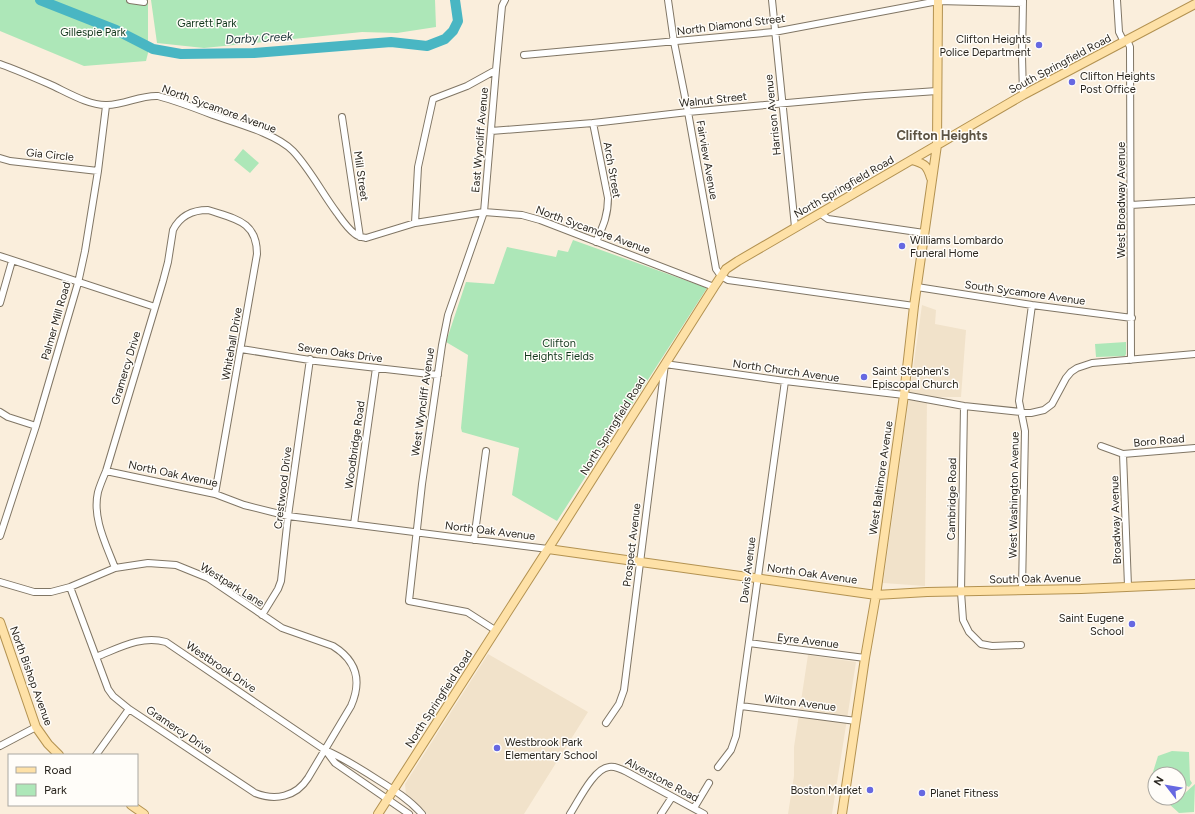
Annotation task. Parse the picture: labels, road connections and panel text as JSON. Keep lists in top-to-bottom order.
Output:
{
  "streets": {
    "main road": [
      "South Springfield Road",
      "North Springfield Road",
      "North Oak Avenue",
      "West Baltimore Avenue",
      "South Oak Avenue",
      "North Bishop Avenue"
    ],
    "street": [
      "North Diamond Street",
      "Walnut Street",
      "North Sycamore Avenue",
      "Harrison Avenue",
      "East Wyncliff Avenue",
      "Gia Circle",
      "Fairview Avenue",
      "Arch Street",
      "Mill Street",
      "West Broadway Avenue",
      "South Sycamore Avenue",
      "Palmer Mill Road",
      "Whitehall Drive",
      "Seven Oaks Drive",
      "Gramercy Drive",
      "North Church Avenue",
      "West Wyncliff Avenue",
      "Boro Road",
      "Woodbridge Road",
      "Crestwood Drive",
      "West Washington Avenue",
      "Cambridge Road",
      "Broadway Avenue",
      "Prospect Avenue",
      "Davis Avenue",
      "Westpark Lane",
      "Eyre Avenue",
      "Westbrook Drive",
      "Wilton Avenue",
      "Alverstone Road"
    ]
  },
  "crossings": [
    ["North Diamond Street", "Harrison Avenue"],
    ["North Diamond Street", "Fairview Avenue"],
    ["North Diamond Street", "West Baltimore Avenue"],
    ["South Springfield Road", "North Springfield Road"],
    ["South Springfield Road", "West Broadway Avenue"],
    ["South Springfield Road", "West Baltimore Avenue"],
    ["Walnut Street", "Harrison Avenue"],
    ["Walnut Street", "East Wyncliff Avenue"],
    ["Walnut Street", "Fairview Avenue"],
    ["Walnut Street", "Arch Street"],
    ["Walnut Street", "West Baltimore Avenue"],
    ["North Sycamore Avenue", "East Wyncliff Avenue"],
    ["North Sycamore Avenue", "Arch Street"],
    ["North Sycamore Avenue", "Mill Street"],
    ["North Sycamore Avenue", "North Springfield Road"],
    ["North Sycamore Avenue", "Palmer Mill Road"],
    ["North Sycamore Avenue", "West Wyncliff Avenue"],
    ["Harrison Avenue", "North Springfield Road"],
    ["East Wyncliff Avenue", "West Wyncliff Avenue"],
    ["Gia Circle", "Palmer Mill Road"],
    ["Fairview Avenue", "North Springfield Road"],
    ["North Springfield Road", "North Church Avenue"],
    ["North Springfield Road", "West Wyncliff Avenue"],
    ["North Springfield Road", "North Oak Avenue"],
    ["North Springfield Road", "West Baltimore Avenue"],
    ["North Springfield Road", "Prospect Avenue"],
    ["North Springfield Road", "Westbrook Drive"],
    ["West Broadway Avenue", "South Sycamore Avenue"],
    ["West Broadway Avenue", "North Church Avenue"],
    ["South Sycamore Avenue", "West Baltimore Avenue"],
    ["South Sycamore Avenue", "West Washington Avenue"],
    ["Whitehall Drive", "Seven Oaks Drive"],
    ["Whitehall Drive", "Gramercy Drive"],
    ["Whitehall Drive", "North Oak Avenue"],
    ["Seven Oaks Drive", "West Wyncliff Avenue"],
    ["Seven Oaks Drive", "Woodbridge Road"],
    ["Seven Oaks Drive", "Crestwood Drive"],
    ["Gramercy Drive", "North Oak Avenue"],
    ["Gramercy Drive", "Westpark Lane"],
    ["Gramercy Drive", "Westbrook Drive"],
    ["North Church Avenue", "West Baltimore Avenue"],
    ["North Church Avenue", "West Washington Avenue"],
    ["North Church Avenue", "Cambridge Road"],
    ["North Church Avenue", "Prospect Avenue"],
    ["North Church Avenue", "Davis Avenue"],
    ["West Wyncliff Avenue", "North Oak Avenue"],
    ["Boro Road", "Broadway Avenue"],
    ["Woodbridge Road", "North Oak Avenue"],
    ["North Oak Avenue", "West Baltimore Avenue"],
    ["North Oak Avenue", "Crestwood Drive"],
    ["North Oak Avenue", "Prospect Avenue"],
    ["North Oak Avenue", "Davis Avenue"],
    ["North Oak Avenue", "South Oak Avenue"],
    ["West Baltimore Avenue", "South Oak Avenue"],
    ["West Baltimore Avenue", "Eyre Avenue"],
    ["West Baltimore Avenue", "Wilton Avenue"],
    ["Crestwood Drive", "Westpark Lane"],
    ["West Washington Avenue", "South Oak Avenue"],
    ["Cambridge Road", "South Oak Avenue"],
    ["Broadway Avenue", "South Oak Avenue"],
    ["Davis Avenue", "Eyre Avenue"],
    ["Davis Avenue", "Wilton Avenue"],
    ["Westpark Lane", "Westbrook Drive"]
  ],
  "districts": ["Clifton Heights"],
  "water": ["Darby Creek"],
  "parks": ["Garrett Park", "Gillespie Park", "Clifton Heights Fields"],
  "places": [
    "Clifton Heights Police Department",
    "Clifton Heights Post Office",
    "Williams Lombardo Funeral Home",
    "Saint Stephen's Episcopal Church",
    "Saint Eugene School",
    "Westbrook Park Elementary School",
    "Boston Market",
    "Planet Fitness"
  ],
  "legend": ["Road", "Park"],
  "north": "top left"
}
